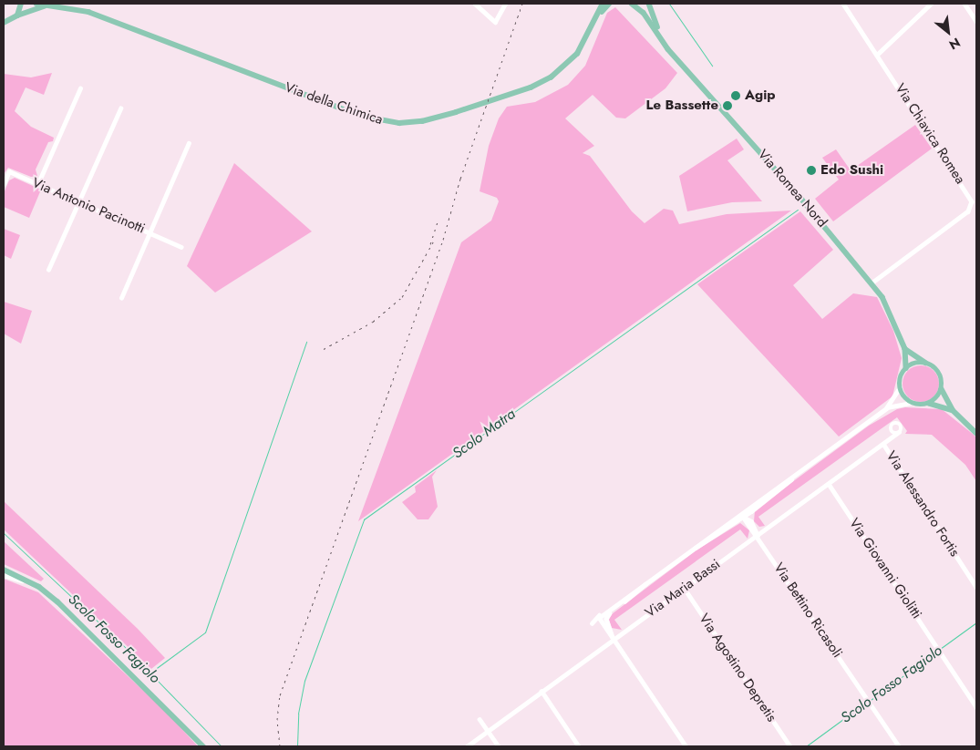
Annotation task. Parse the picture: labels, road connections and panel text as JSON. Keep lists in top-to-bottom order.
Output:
{
  "streets": {
    "main road": ["Via della Chimica", "Via Romea Nord"],
    "street": [
      "Via Chiavica Romea",
      "Via Antonio Pacinotti",
      "Via Alessandro Fortis",
      "Via Giovanni Giolitti",
      "Via Maria Bassi",
      "Via Bettino Ricasoli",
      "Via Agostino Depretis"
    ]
  },
  "crossings": [
    ["Via Chiavica Romea", "Via Romea Nord"],
    ["Via Alessandro Fortis", "Via Maria Bassi"],
    ["Via Giovanni Giolitti", "Via Maria Bassi"],
    ["Via Maria Bassi", "Via Bettino Ricasoli"],
    ["Via Maria Bassi", "Via Agostino Depretis"]
  ],
  "water": ["Scolo Matra", "Scolo Fosso Fagiolo"],
  "places": ["Agip", "Le Bassette", "Edo Sushi"],
  "north": "bottom right"
}
